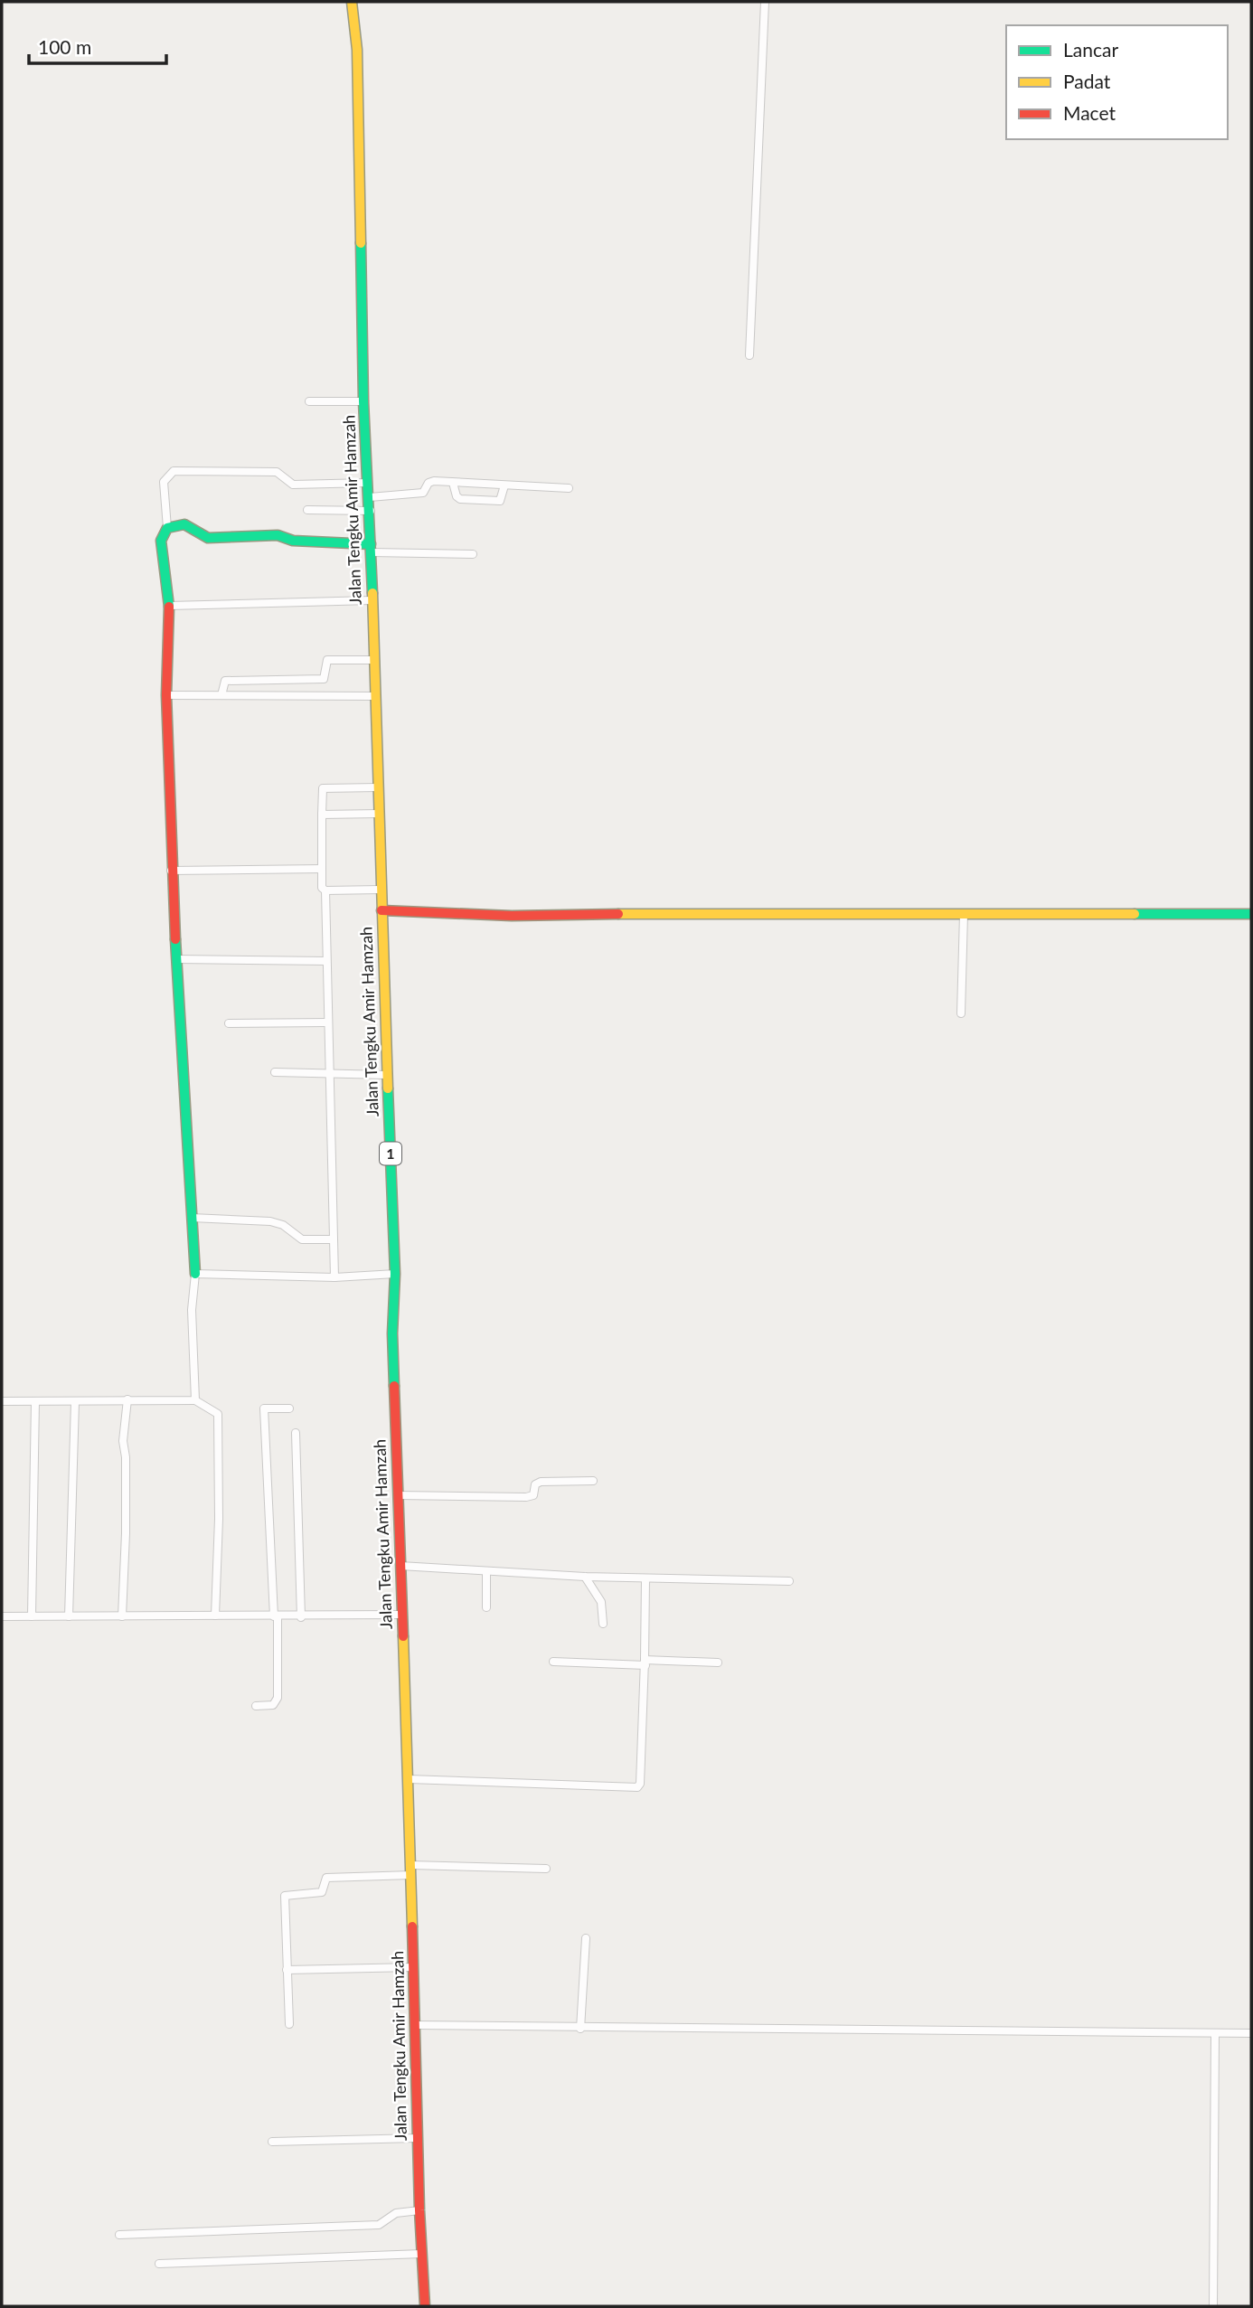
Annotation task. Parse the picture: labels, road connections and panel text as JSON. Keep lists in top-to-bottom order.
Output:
{
  "streets": {
    "main road": ["Jalan Tengku Amir Hamzah", "1"]
  },
  "legend": ["Lancar", "Padat", "Macet"],
  "scale_bar": "100 m"
}
